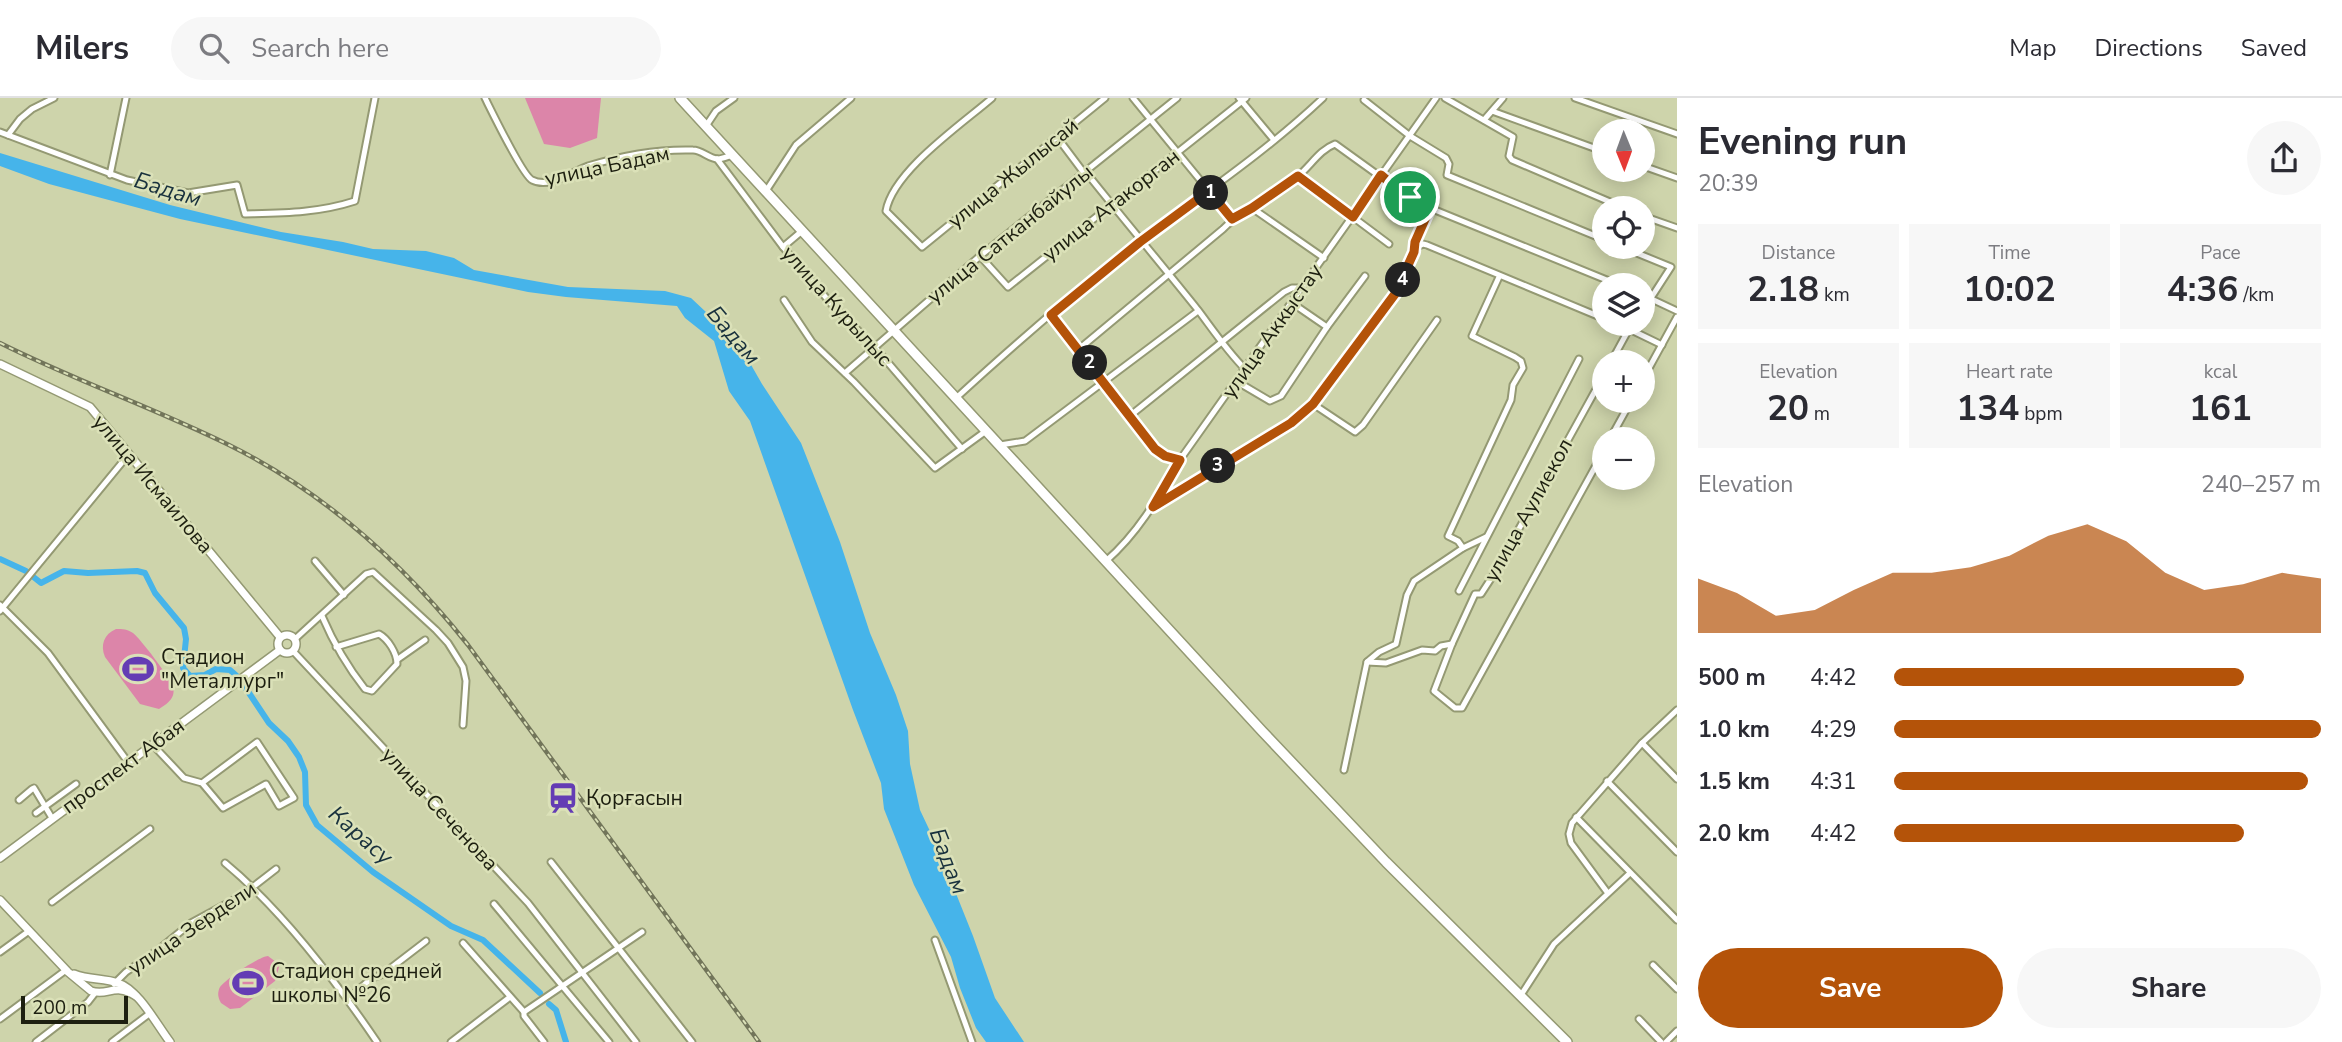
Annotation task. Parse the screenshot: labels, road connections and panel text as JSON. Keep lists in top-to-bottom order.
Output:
{
  "streets": {
    "main road": ["улица Исмаилова", "проспект Абая"],
    "street": [
      "улица Бадам",
      "улица Жылысай",
      "улица Атакорган",
      "улица Сатканбайулы",
      "улица Курылыс",
      "улица Аккыстау",
      "улица Аулиекол",
      "улица Сеченова",
      "улица Зердели"
    ]
  },
  "crossings": [
    ["улица Бадам", "улица Курылыс"],
    ["улица Атакорган", "улица Сатканбайулы"],
    ["улица Сатканбайулы", "улица Курылыс"],
    ["улица Исмаилова", "проспект Абая"],
    ["улица Исмаилова", "улица Сеченова"],
    ["проспект Абая", "улица Сеченова"]
  ],
  "water": ["Бадам", "Карасу"],
  "places": {
    "sports": ["Стадион \"Металлург\"", "Стадион средней школы №26"],
    "station": ["Қорғасын"]
  },
  "scale_bar": "200 m",
  "north": "bottom",
  "page": {
    "header": "Milers",
    "search": "Search here",
    "nav": ["Map", "Directions", "Saved"],
    "heading": ["Evening run", "20:39"],
    "map_buttons": ["+", "−"],
    "pins": [
      "1",
      "4",
      "2",
      "3"
    ],
    "stats": [
      ["Distance", "2.18 km"],
      ["Time", "10:02"],
      ["Pace", "4:36 /km"],
      ["Elevation", "20 m"],
      ["Heart rate", "134 bpm"],
      ["kcal", "161"]
    ],
    "chart": ["Elevation", "240–257 m"],
    "list": [
      {
        "name": "500 m",
        "note": "4:42"
      },
      {
        "name": "1.0 km",
        "note": "4:29"
      },
      {
        "name": "1.5 km",
        "note": "4:31"
      },
      {
        "name": "2.0 km",
        "note": "4:42"
      }
    ],
    "buttons": ["Save", "Share"],
    "scale": "200 m"
  }
}
